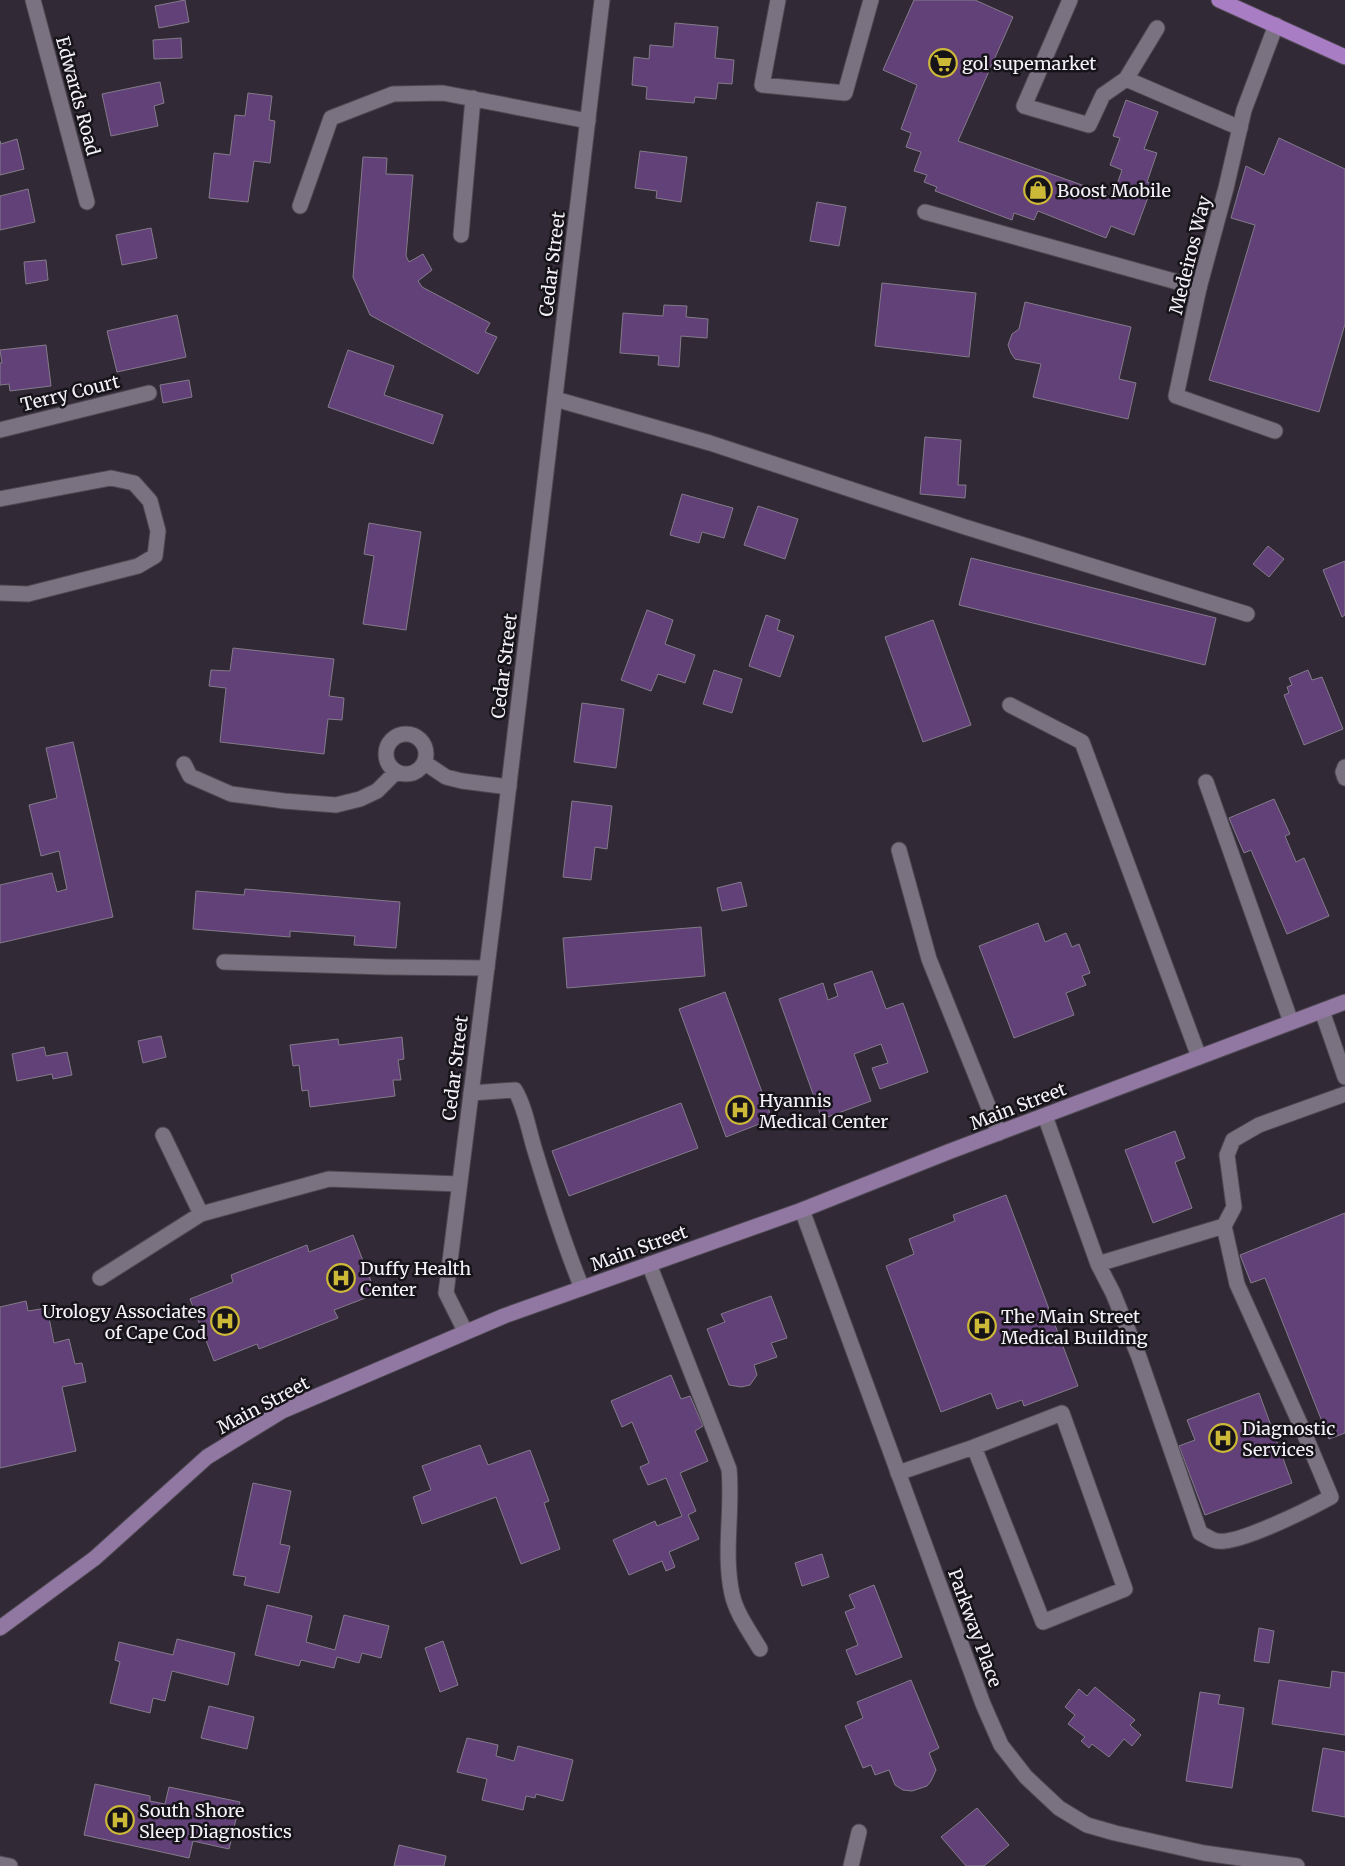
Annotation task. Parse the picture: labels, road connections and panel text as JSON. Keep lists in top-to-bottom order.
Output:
{
  "streets": {
    "main road": ["Main Street"],
    "street": [
      "Edwards Road",
      "Medeiros Way",
      "Cedar Street",
      "Terry Court",
      "Parkway Place"
    ]
  },
  "crossings": [
    ["Cedar Street", "Main Street"],
    ["Main Street", "Parkway Place"]
  ],
  "places": {
    "supermarket": ["gol supemarket"],
    "shop": ["Boost Mobile"],
    "hospital": [
      "Hyannis Medical Center",
      "Duffy Health Center",
      "Urology Associates of Cape Cod",
      "The Main Street Medical Building",
      "Diagnostic Services",
      "South Shore Sleep Diagnostics"
    ]
  }
}
